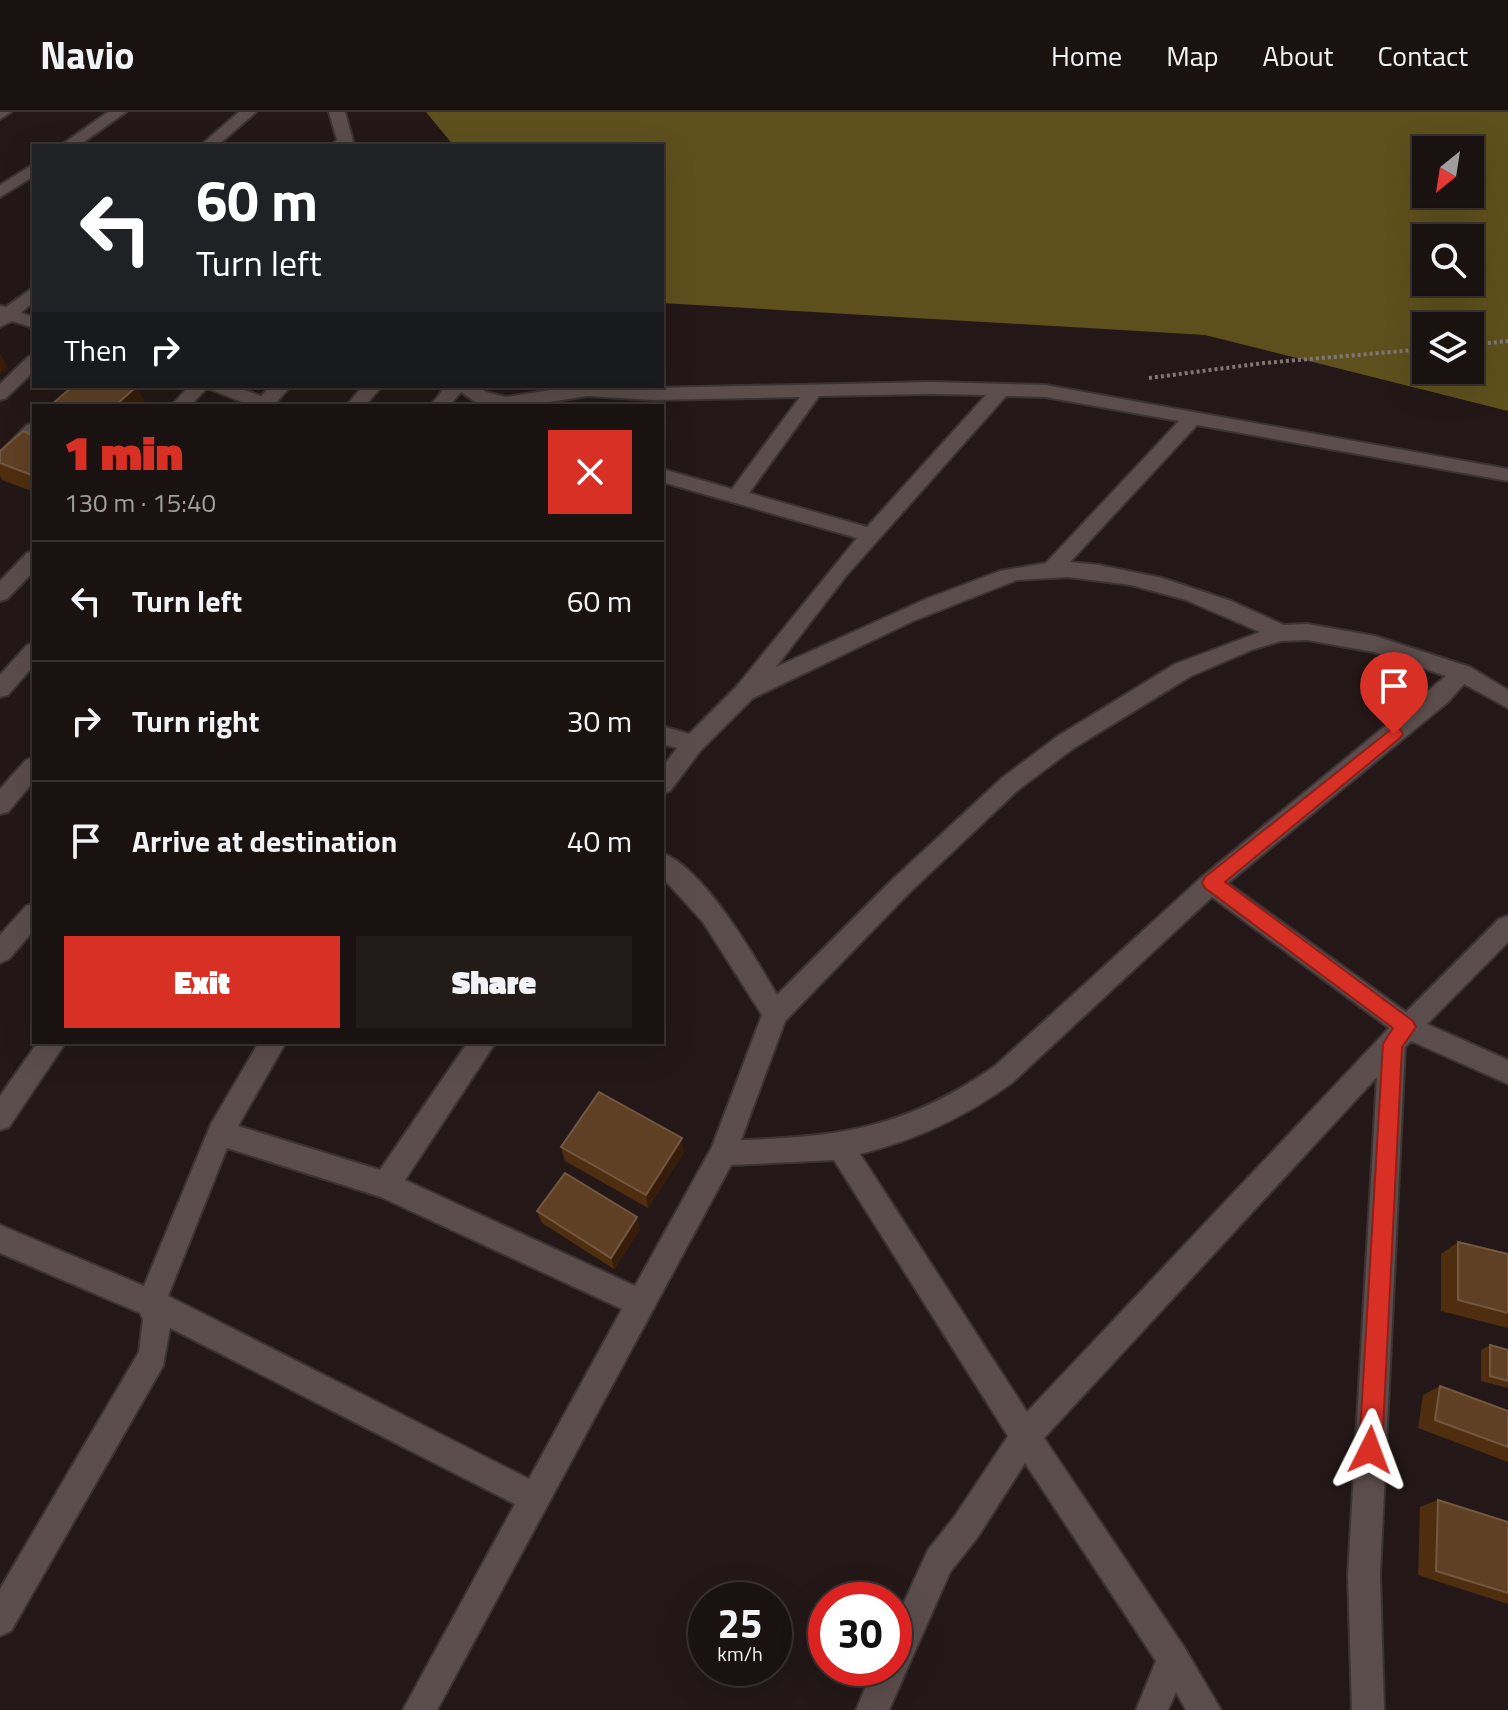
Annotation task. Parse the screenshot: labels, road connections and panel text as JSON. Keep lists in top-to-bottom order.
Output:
{
  "north": "bottom left",
  "page": {
    "header": "Navio",
    "nav": [
      "Home",
      "Map",
      "About",
      "Contact"
    ],
    "turn": ["60 m", "Turn left"],
    "then": "Then",
    "heading": ["1 min", "130 m · 15:40"],
    "list": [
      {
        "name": "Turn left",
        "value": "60 m"
      },
      {
        "name": "Turn right",
        "value": "30 m"
      },
      {
        "name": "Arrive at destination",
        "value": "40 m"
      }
    ],
    "buttons": ["Exit", "Share"],
    "speed": "25 km/h",
    "limit": "30"
  }
}
